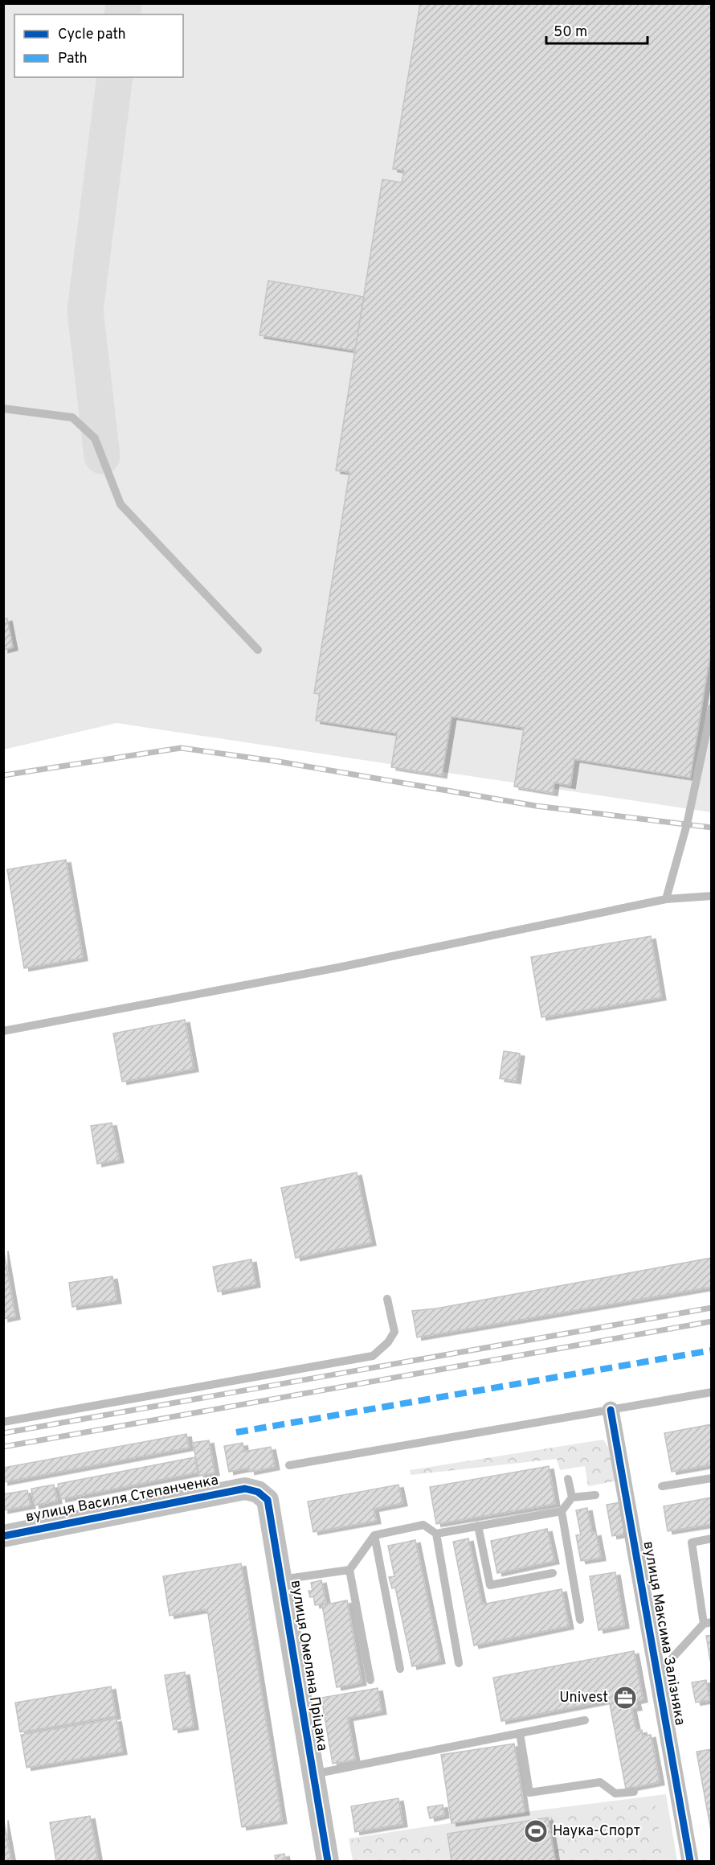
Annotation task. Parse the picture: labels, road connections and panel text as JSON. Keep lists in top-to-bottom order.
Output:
{
  "streets": {
    "street": ["вулиця Василя Степанченка", "вулиця Максима Залізняка", "вулиця Омеляна Пріцака"]
  },
  "crossings": [
    ["вулиця Василя Степанченка", "вулиця Омеляна Пріцака"]
  ],
  "places": {
    "office": ["Univest"],
    "sports": ["Наука-Спорт"]
  },
  "legend": ["Cycle path", "Path"],
  "scale_bar": "50 m"
}
